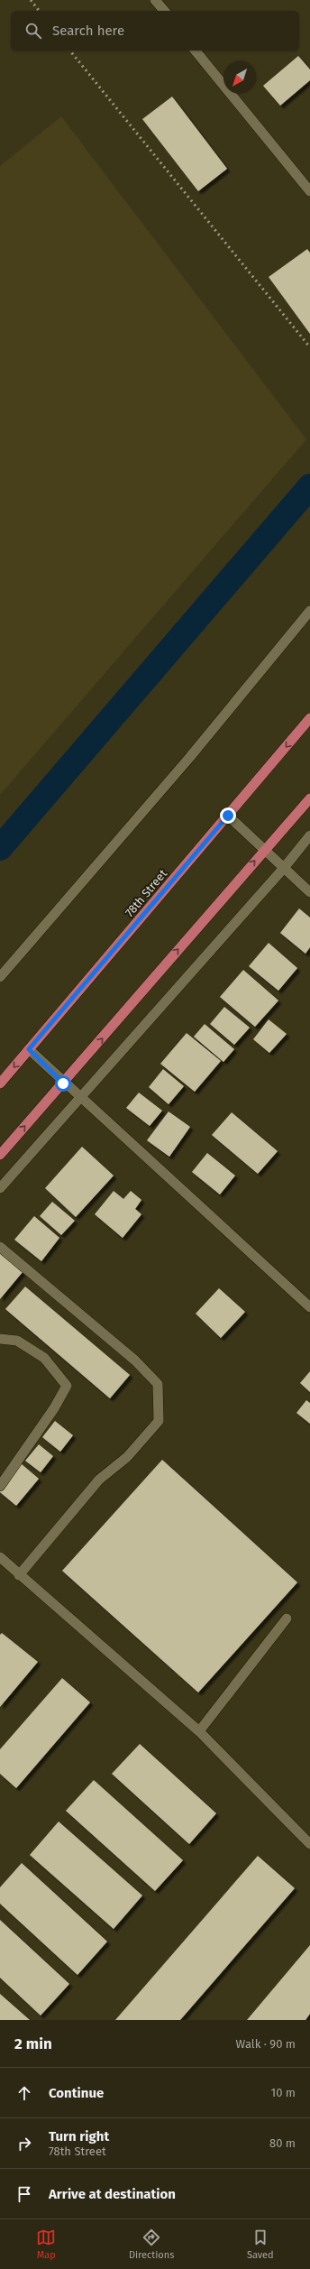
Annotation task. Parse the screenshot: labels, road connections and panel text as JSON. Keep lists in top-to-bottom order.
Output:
{
  "streets": {
    "main road": ["78th Street"]
  },
  "north": "bottom left",
  "page": {
    "search": "Search here",
    "heading": ["2 min", "Walk · 90 m"],
    "list": [
      ["Continue", "10 m"],
      ["Turn right", "78th Street", "80 m"],
      "Arrive at destination"
    ],
    "nav": ["Map", "Directions", "Saved"]
  }
}
